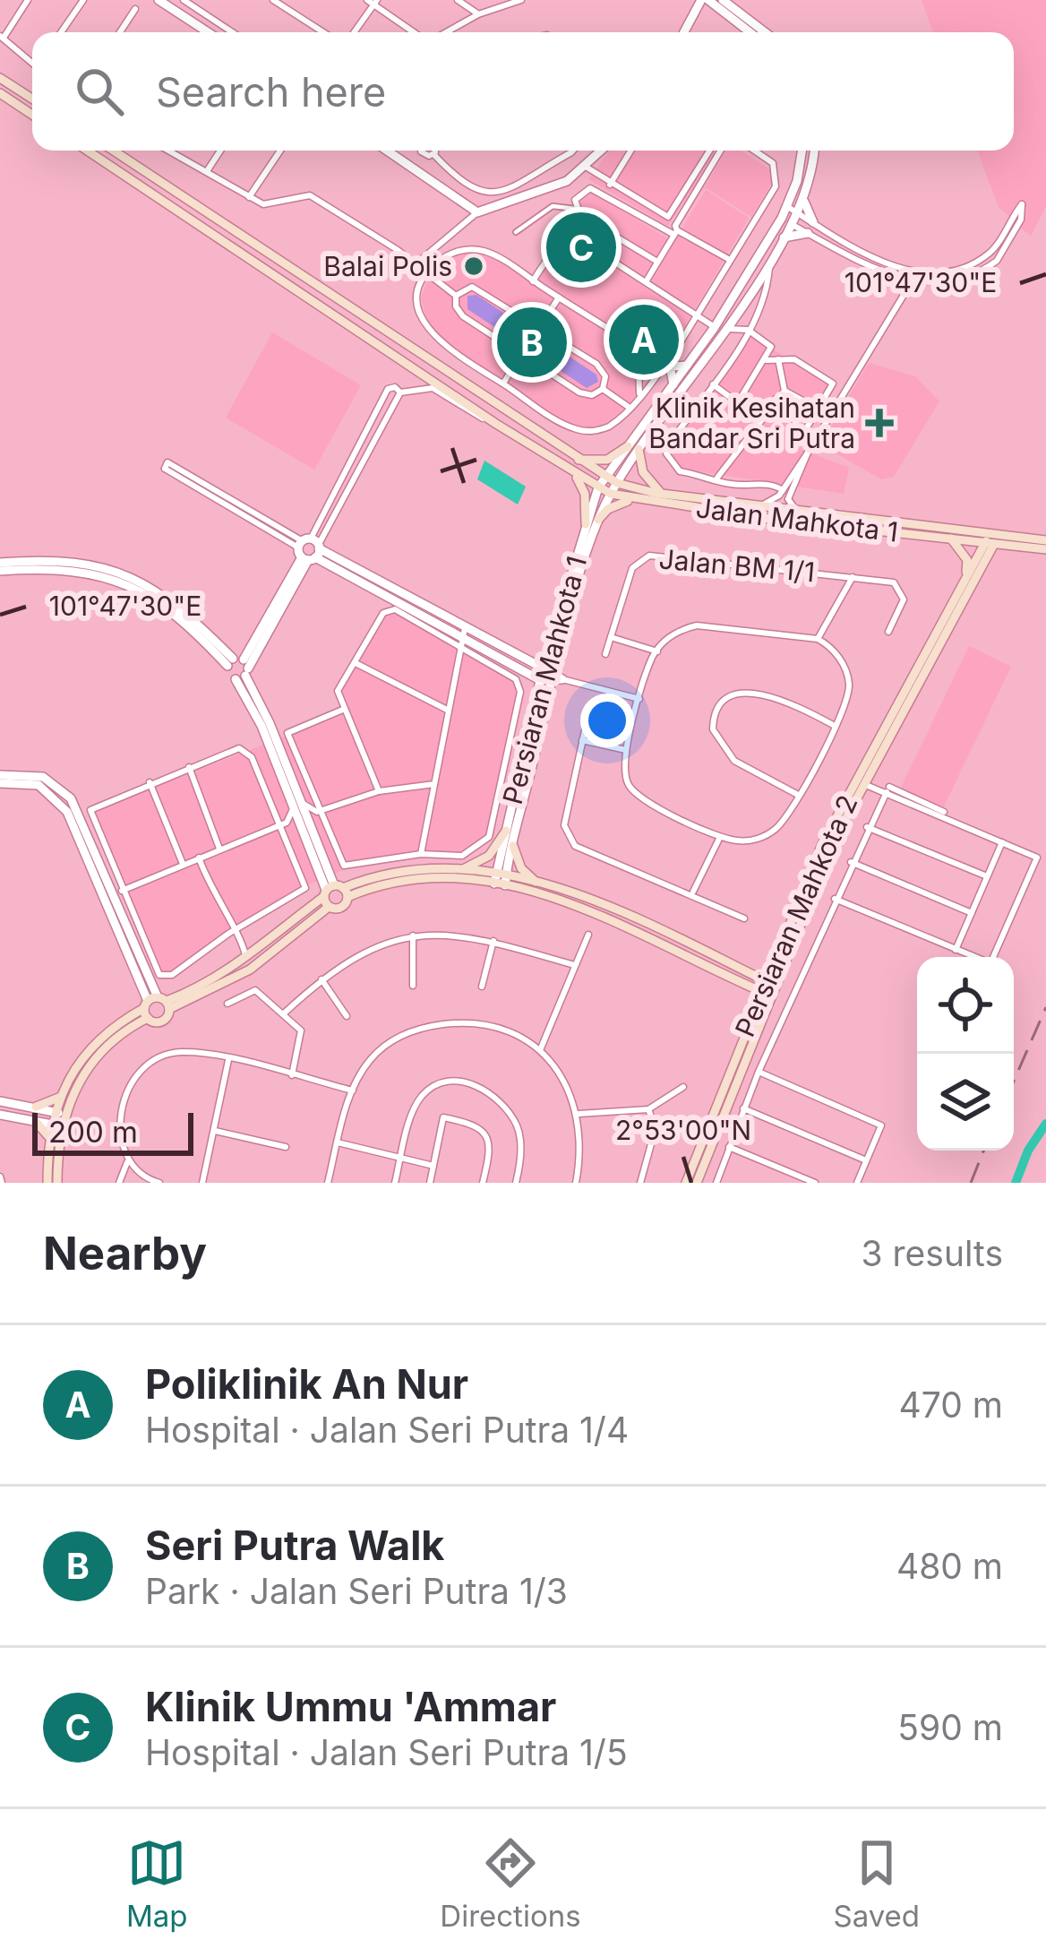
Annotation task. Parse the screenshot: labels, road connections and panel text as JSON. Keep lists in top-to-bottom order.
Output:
{
  "streets": {
    "main road": ["Jalan Mahkota 1", "Persiaran Mahkota 2"],
    "street": ["Jalan BM 1/1", "Persiaran Mahkota 1"]
  },
  "crossings": [
    ["Jalan Mahkota 1", "Persiaran Mahkota 1"],
    ["Jalan Mahkota 1", "Persiaran Mahkota 2"]
  ],
  "places": {
    "other": ["Balai Polis"],
    "health": ["Klinik Kesihatan Bandar Sri Putra"]
  },
  "scale_bar": "200 m",
  "page": {
    "search": "Search here",
    "pins": ["C", "A", "B"],
    "scale": "200 m",
    "heading": ["Nearby", "3 results"],
    "list": [
      {
        "mark": "A",
        "name": "Poliklinik An Nur",
        "note": "Hospital · Jalan Seri Putra 1/4",
        "value": "470 m"
      },
      {
        "mark": "B",
        "name": "Seri Putra Walk",
        "note": "Park · Jalan Seri Putra 1/3",
        "value": "480 m"
      },
      {
        "mark": "C",
        "name": "Klinik Ummu 'Ammar",
        "note": "Hospital · Jalan Seri Putra 1/5",
        "value": "590 m"
      }
    ],
    "nav": ["Map", "Directions", "Saved"]
  },
  "coordinates": ["101°47'30\"E", "2°53'00\"N"]
}
